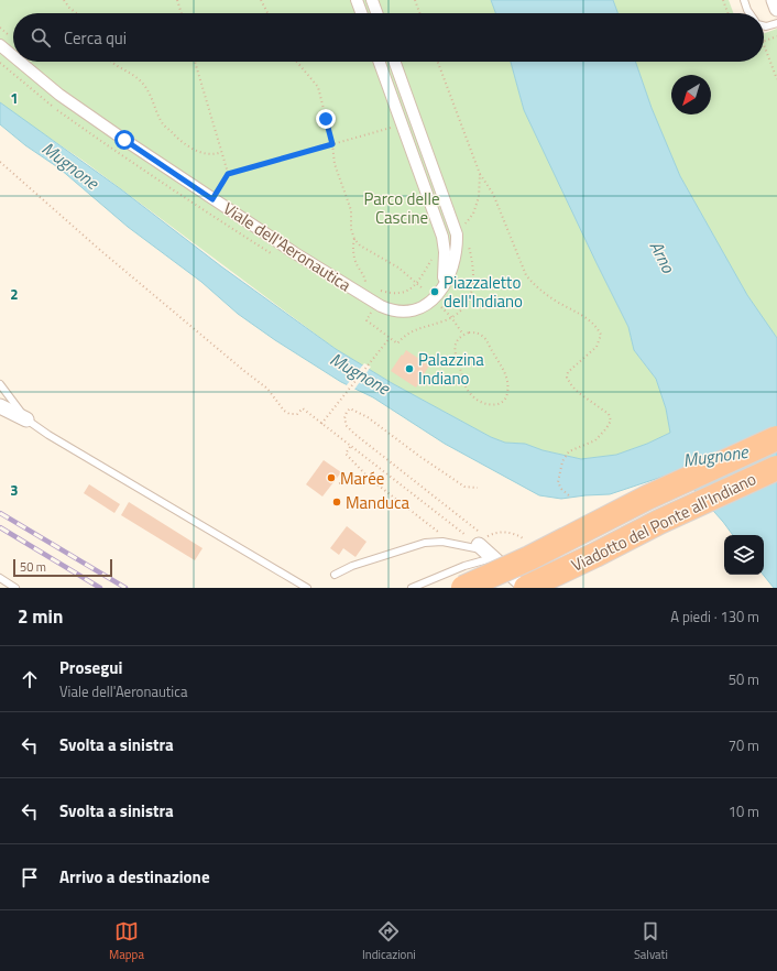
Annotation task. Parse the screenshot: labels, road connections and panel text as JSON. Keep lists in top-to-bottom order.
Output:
{
  "streets": {
    "highway": ["Viadotto del Ponte all'Indiano"],
    "street": ["Viale dell'Aeronautica"]
  },
  "water": ["Mugnone", "Arno"],
  "parks": ["Parco delle Cascine"],
  "places": [
    "Piazzaletto dell'Indiano",
    "Palazzina Indiano",
    "Marée",
    "Manduca"
  ],
  "scale_bar": "50 m",
  "north": "bottom left",
  "page": {
    "search": "Cerca qui",
    "scale": "50 m",
    "heading": ["2 min", "A piedi · 130 m"],
    "list": [
      ["Prosegui", "Viale dell'Aeronautica", "50 m"],
      ["Svolta a sinistra", "70 m"],
      ["Svolta a sinistra", "10 m"],
      "Arrivo a destinazione"
    ],
    "nav": ["Mappa", "Indicazioni", "Salvati"]
  },
  "grid": {
    "rows": ["1", "2", "3"]
  }
}
